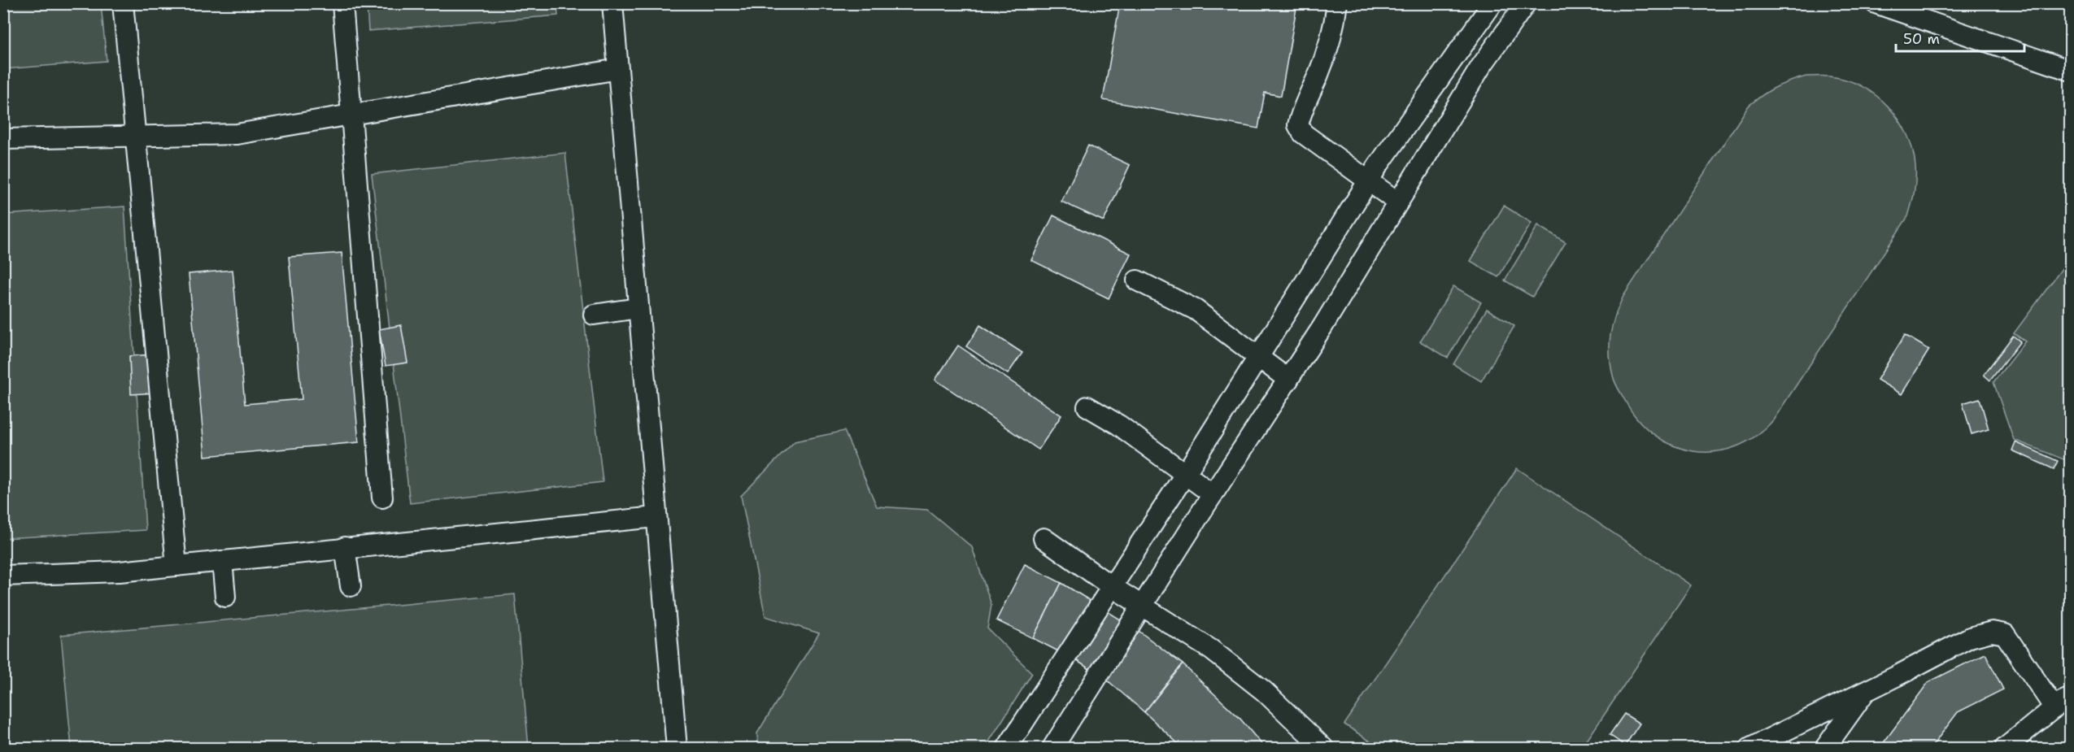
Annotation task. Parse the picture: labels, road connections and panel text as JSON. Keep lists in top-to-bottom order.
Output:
{
  "scale_bar": "50 m"
}
